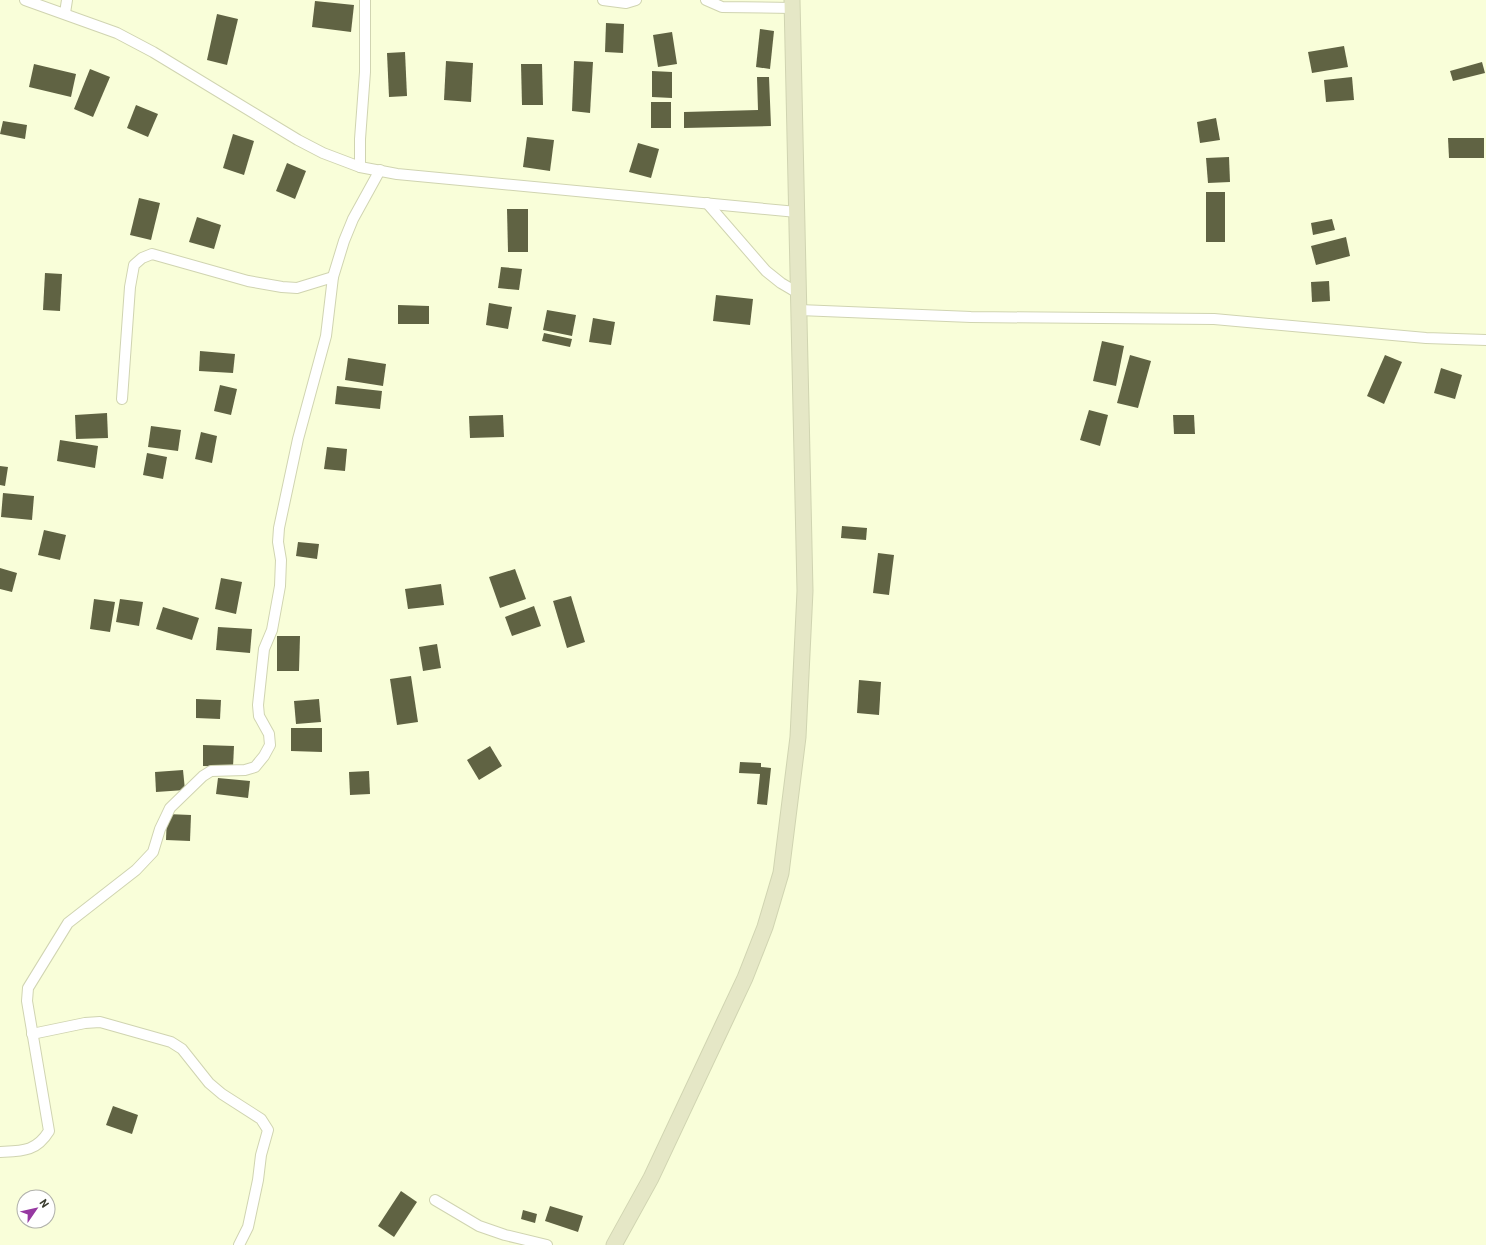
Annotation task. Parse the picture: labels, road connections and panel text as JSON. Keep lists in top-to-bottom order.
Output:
{
  "north": "top right"
}
